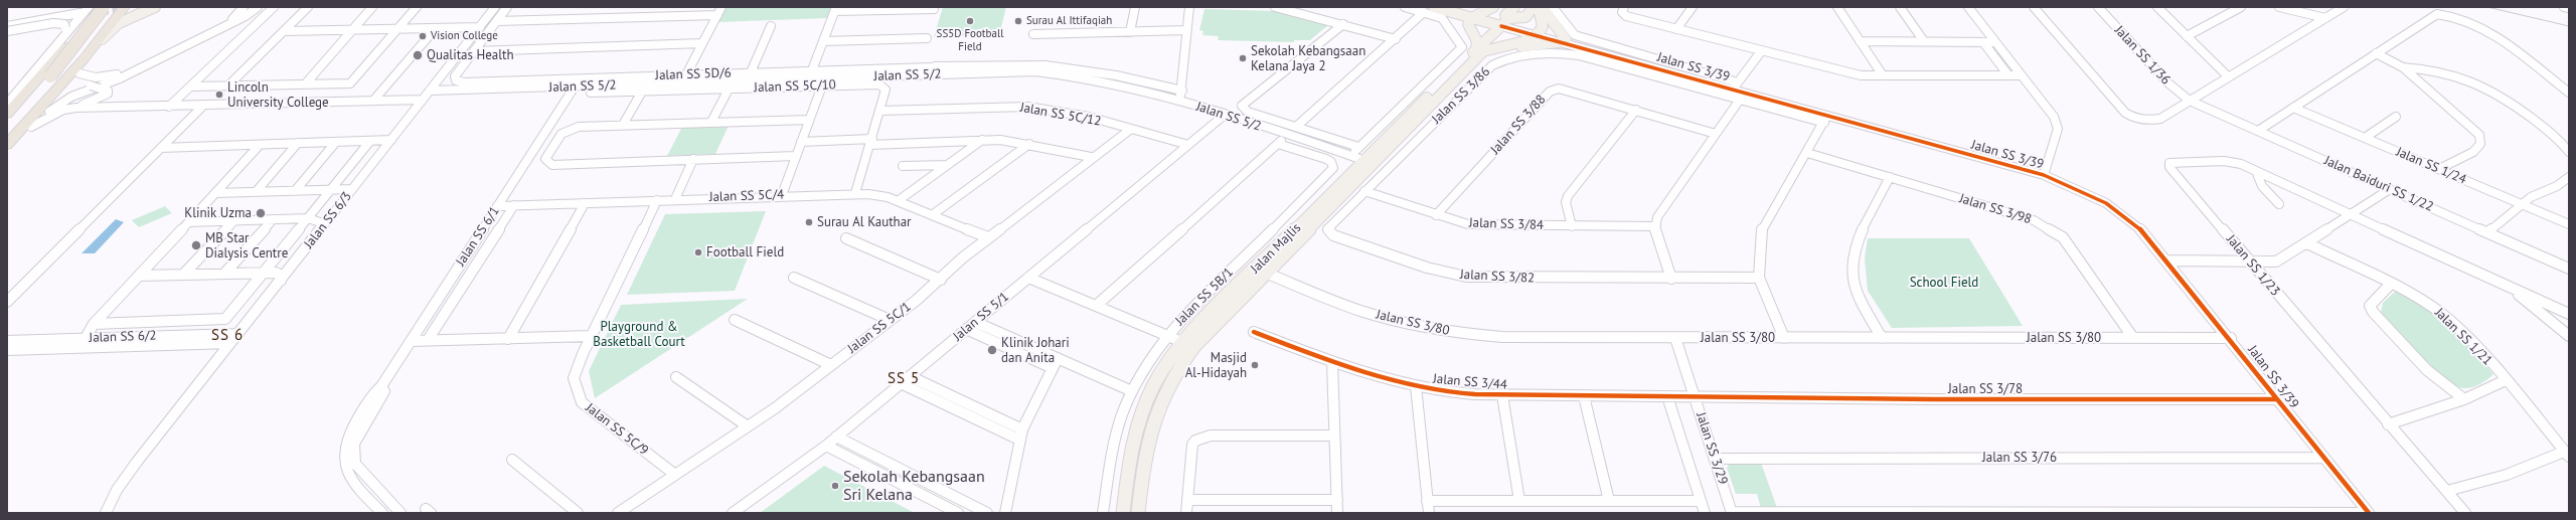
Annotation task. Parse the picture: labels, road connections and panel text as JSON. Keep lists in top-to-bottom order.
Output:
{
  "streets": {
    "main road": ["Jalan Majlis"],
    "street": [
      "Jalan SS 1/36",
      "Jalan SS 3/39",
      "Jalan SS 5D/6",
      "Jalan SS 5/2",
      "Jalan SS 5C/10",
      "Jalan SS 3/86",
      "Jalan SS 5C/12",
      "Jalan SS 3/88",
      "Jalan SS 1/24",
      "Jalan Baiduri SS 1/22",
      "Jalan SS 5C/4",
      "Jalan SS 3/98",
      "Jalan SS 6/3",
      "Jalan SS 3/84",
      "Jalan SS 6/1",
      "Jalan SS 1/23",
      "Jalan SS 3/82",
      "Jalan SS 5B/1",
      "Jalan SS 5/1",
      "Jalan SS 3/80",
      "Jalan SS 5C/1",
      "Jalan SS 6/2",
      "Jalan SS 1/21",
      "Jalan SS 3/44",
      "Jalan SS 3/78",
      "Jalan SS 5C/9",
      "Jalan SS 3/29",
      "Jalan SS 3/76"
    ]
  },
  "crossings": [
    ["Jalan SS 1/36", "Jalan Baiduri SS 1/22"],
    ["Jalan SS 3/39", "Jalan SS 3/86"],
    ["Jalan SS 3/39", "Jalan Majlis"],
    ["Jalan SS 3/39", "Jalan SS 3/80"],
    ["Jalan SS 3/39", "Jalan SS 3/78"],
    ["Jalan SS 3/39", "Jalan SS 3/76"],
    ["Jalan SS 5/2", "Jalan SS 5C/10"],
    ["Jalan SS 5/2", "Jalan SS 6/3"],
    ["Jalan SS 5/2", "Jalan SS 6/1"],
    ["Jalan SS 5/2", "Jalan Majlis"],
    ["Jalan SS 5/2", "Jalan SS 5/1"],
    ["Jalan SS 5C/10", "Jalan SS 5C/12"],
    ["Jalan SS 3/86", "Jalan SS 3/84"],
    ["Jalan SS 3/86", "Jalan SS 3/82"],
    ["Jalan SS 5C/12", "Jalan SS 5/1"],
    ["Jalan SS 5C/12", "Jalan SS 5C/1"],
    ["Jalan SS 3/88", "Jalan SS 3/84"],
    ["Jalan SS 5C/4", "Jalan SS 6/1"],
    ["Jalan SS 5C/4", "Jalan SS 5C/1"],
    ["Jalan SS 5C/4", "Jalan SS 5C/9"],
    ["Jalan SS 3/98", "Jalan SS 3/80"],
    ["Jalan SS 6/3", "Jalan SS 6/2"],
    ["Jalan Majlis", "Jalan SS 3/80"],
    ["Jalan SS 3/80", "Jalan SS 3/29"],
    ["Jalan SS 5C/1", "Jalan SS 5C/9"],
    ["Jalan SS 3/44", "Jalan SS 3/78"],
    ["Jalan SS 3/44", "Jalan SS 3/29"],
    ["Jalan SS 3/78", "Jalan SS 3/29"],
    ["Jalan SS 3/29", "Jalan SS 3/76"]
  ],
  "districts": ["SS 6", "SS 5"],
  "parks": ["School Field", "Playground & Basketball Court"],
  "places": [
    "SS5D Football Field",
    "Surau Al Ittifaqiah",
    "Vision College",
    "Qualitas Health",
    "Sekolah Kebangsaan Kelana Jaya 2",
    "Lincoln University College",
    "Klinik Uzma",
    "Surau Al Kauthar",
    "MB Star Dialysis Centre",
    "Football Field",
    "Klinik Johari dan Anita",
    "Masjid Al-Hidayah",
    "Sekolah Kebangsaan Sri Kelana"
  ]
}
